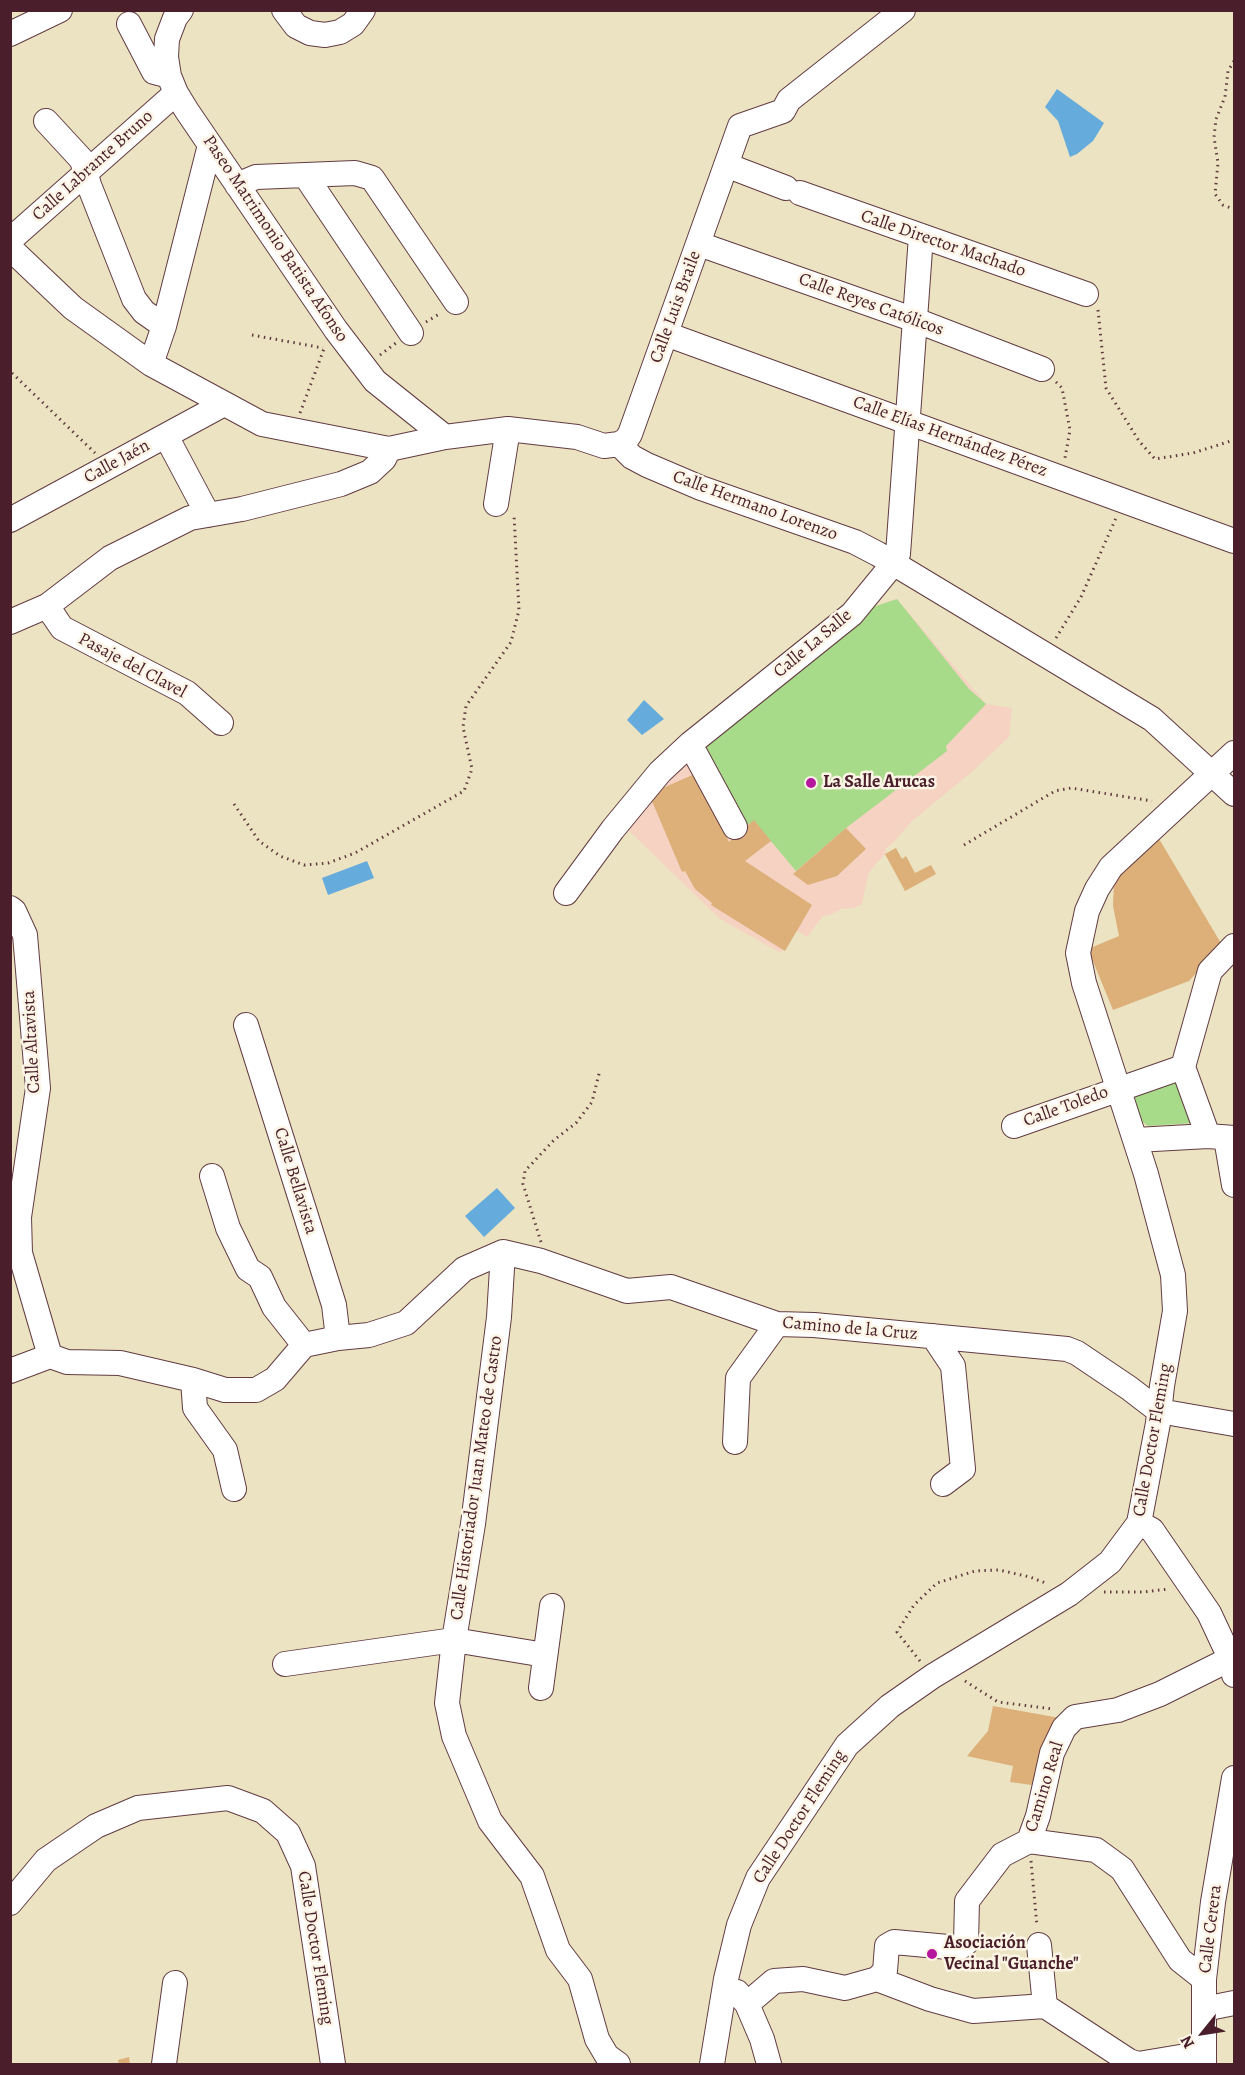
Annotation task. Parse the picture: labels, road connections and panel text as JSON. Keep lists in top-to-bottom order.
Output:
{
  "streets": {
    "street": [
      "Calle Labrante Bruno",
      "Paseo Matrimonio Batista Afonso",
      "Calle Director Machado",
      "Calle Reyes Católicos",
      "Calle Luis Braile",
      "Calle Elías Hernández Pérez",
      "Calle Jaén",
      "Calle Hermano Lorenzo",
      "Calle La Salle",
      "Pasaje del Clavel",
      "Calle Altavista",
      "Calle Toledo",
      "Calle Bellavista",
      "Camino de la Cruz",
      "Calle Doctor Fleming",
      "Calle Historiador Juan Mateo de Castro",
      "Camino Real",
      "Calle Cerera"
    ]
  },
  "crossings": [
    ["Calle Labrante Bruno", "Paseo Matrimonio Batista Afonso"],
    ["Calle Director Machado", "Calle Luis Braile"],
    ["Calle Reyes Católicos", "Calle Luis Braile"],
    ["Calle Luis Braile", "Calle Elías Hernández Pérez"],
    ["Calle Luis Braile", "Calle Hermano Lorenzo"],
    ["Calle Hermano Lorenzo", "Calle La Salle"],
    ["Calle Toledo", "Calle Doctor Fleming"],
    ["Camino de la Cruz", "Calle Doctor Fleming"],
    ["Camino de la Cruz", "Calle Historiador Juan Mateo de Castro"]
  ],
  "places": ["La Salle Arucas", "Asociación Vecinal \"Guanche\""],
  "north": "bottom left"
}
